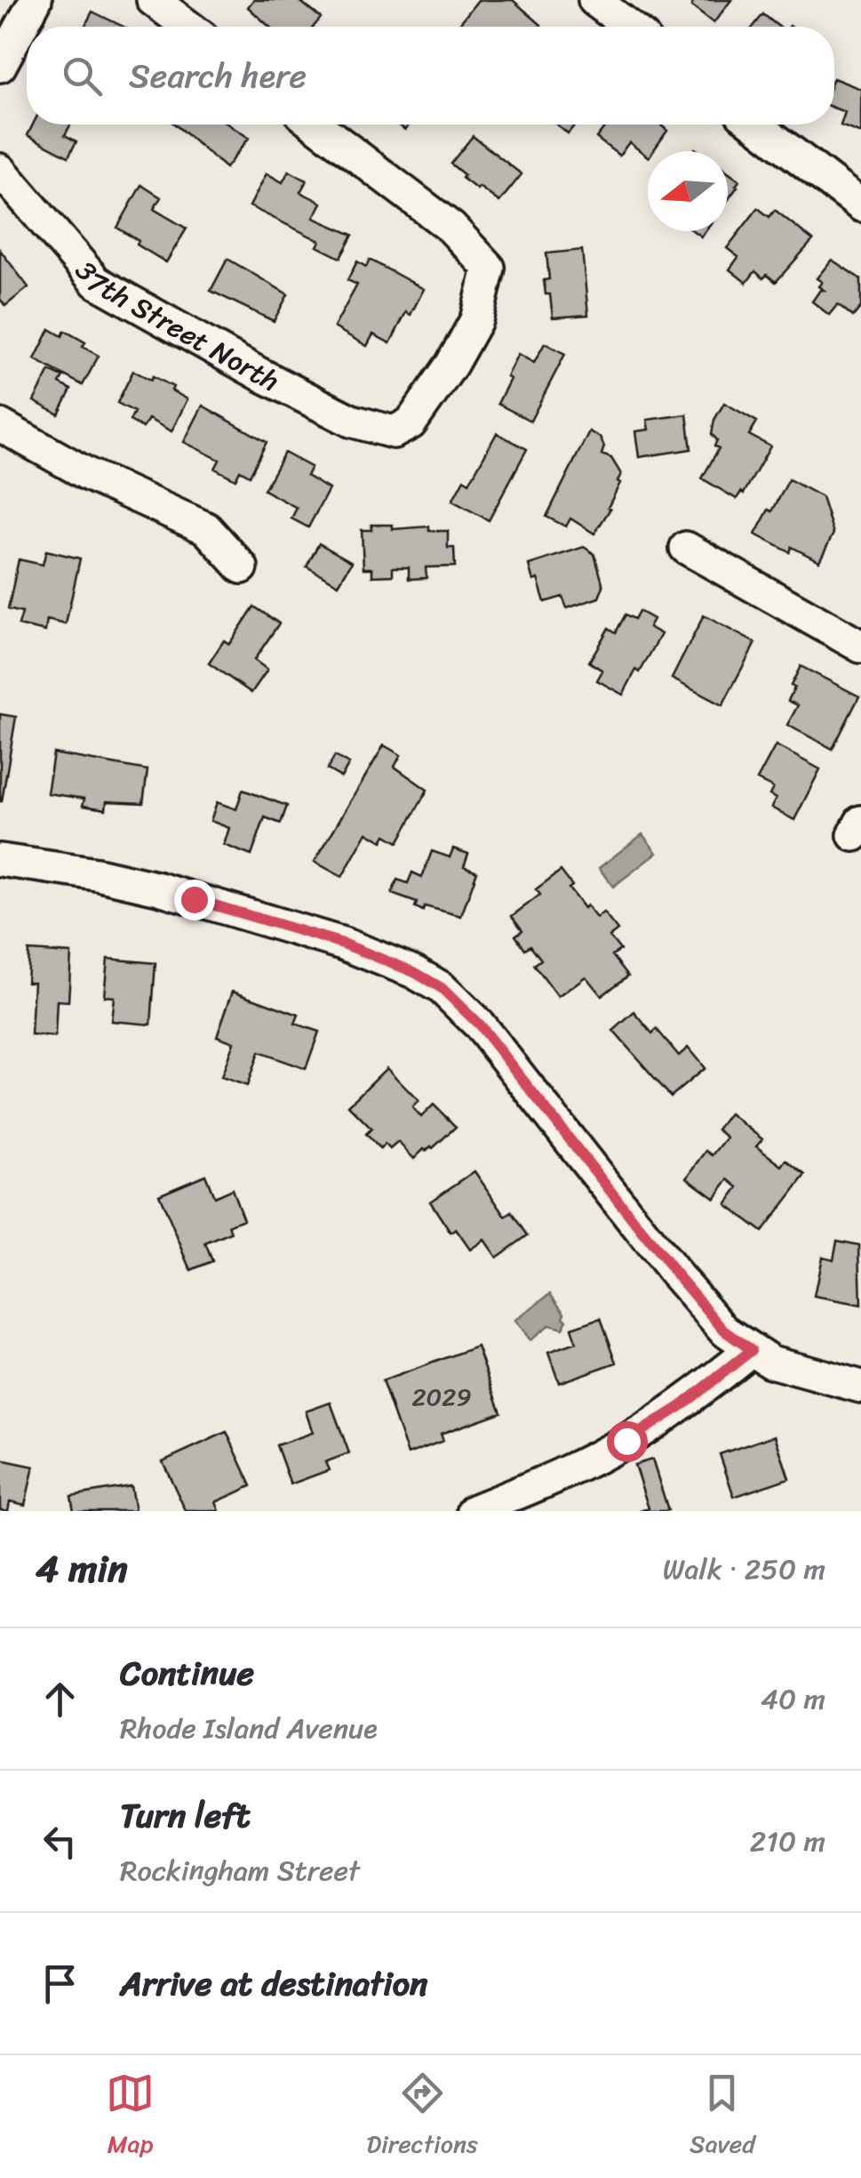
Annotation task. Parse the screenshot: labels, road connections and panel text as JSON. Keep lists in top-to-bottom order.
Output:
{
  "streets": {
    "street": ["37th Street North"]
  },
  "house_numbers": ["2029"],
  "north": "left",
  "page": {
    "search": "Search here",
    "heading": ["4 min", "Walk · 250 m"],
    "list": [
      ["Continue", "Rhode Island Avenue", "40 m"],
      ["Turn left", "Rockingham Street", "210 m"],
      "Arrive at destination"
    ],
    "nav": ["Map", "Directions", "Saved"]
  }
}
